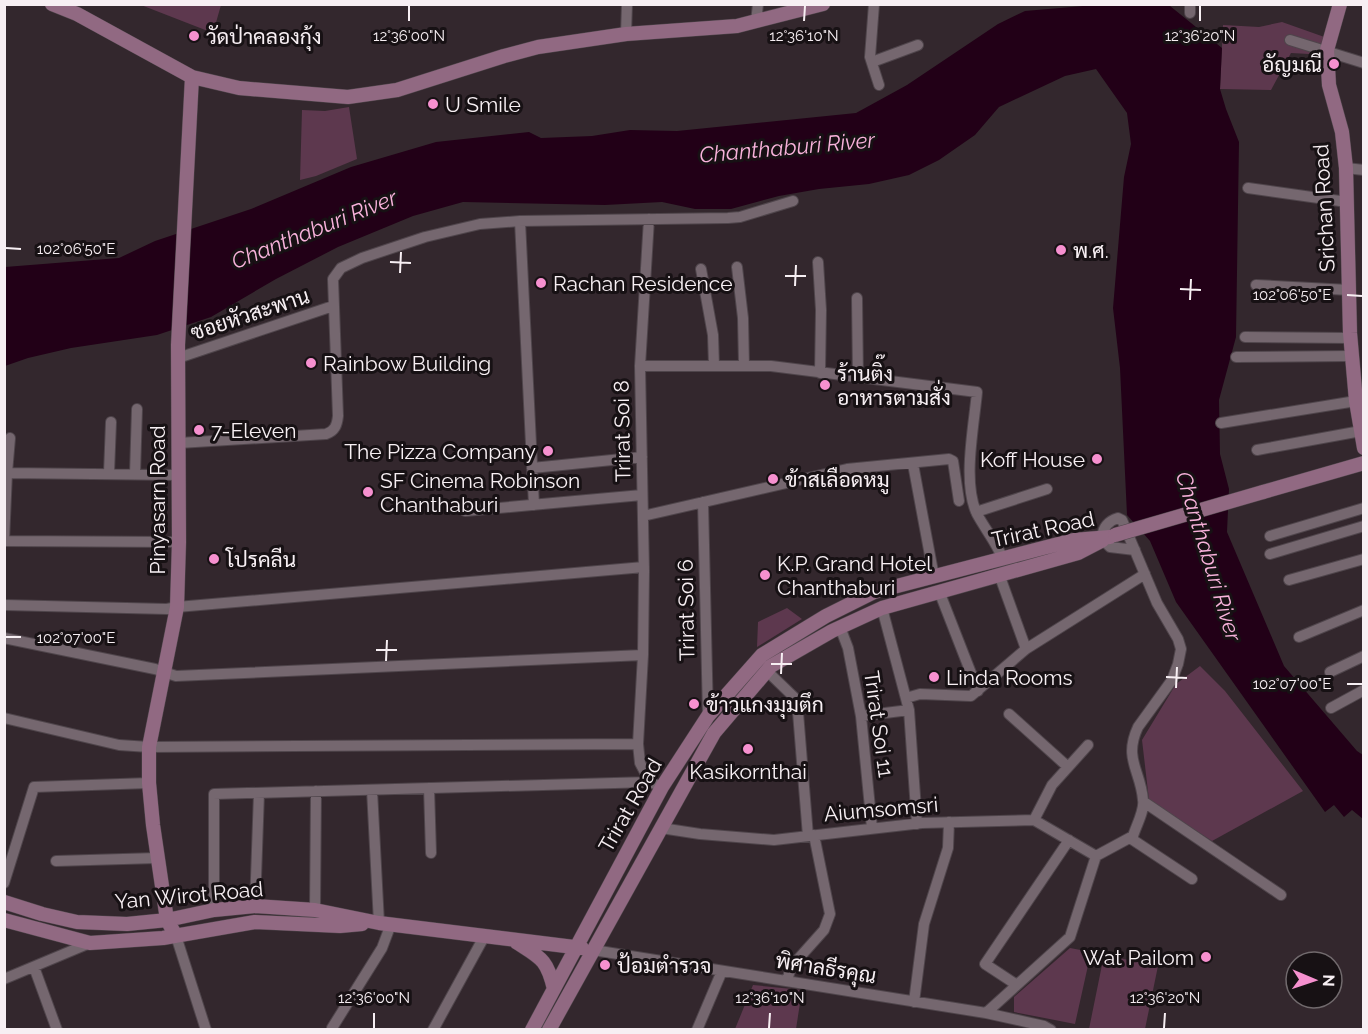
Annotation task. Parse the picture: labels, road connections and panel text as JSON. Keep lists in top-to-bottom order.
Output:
{
  "streets": {
    "main road": [
      "Srichan Road",
      "Pinyasarn Road",
      "Trirat Road",
      "Yan Wirot Road"
    ],
    "street": [
      "ซอยหัวสะพาน",
      "Trirat Soi 8",
      "Trirat Soi 6",
      "Trirat Soi 11",
      "Aiumsomsri",
      "พิศาลธีรคุณ"
    ]
  },
  "crossings": [
    ["ซอยหัวสะพาน", "Pinyasarn Road"],
    ["Trirat Soi 8", "Trirat Road"],
    ["Pinyasarn Road", "Yan Wirot Road"],
    ["Trirat Road", "Trirat Soi 6"],
    ["Trirat Road", "Trirat Soi 11"],
    ["Trirat Road", "Aiumsomsri"],
    ["Trirat Road", "Yan Wirot Road"],
    ["Trirat Road", "พิศาลธีรคุณ"],
    ["Trirat Soi 11", "Aiumsomsri"],
    ["Yan Wirot Road", "พิศาลธีรคุณ"]
  ],
  "water": ["Chanthaburi River"],
  "places": [
    "วัดป่าคลองกุ้ง",
    "อัญมณี",
    "U Smile",
    "พ.ศ.",
    "Rachan Residence",
    "Rainbow Building",
    "ร้านติ๊ง อาหารตามสั่ง",
    "7-Eleven",
    "The Pizza Company",
    "Koff House",
    "ข้าสเลือดหมู",
    "SF Cinema Robinson Chanthaburi",
    "โปรคลีน",
    "K.P. Grand Hotel Chanthaburi",
    "Linda Rooms",
    "ข้าวแกงมุมตึก",
    "Kasikornthai",
    "Wat Pailom",
    "ป้อมตำรวจ"
  ],
  "north": "right",
  "coordinates": [
    "12°36'00\"N",
    "12°36'10\"N",
    "12°36'20\"N",
    "102°06'50\"E",
    "102°07'00\"E"
  ]
}
